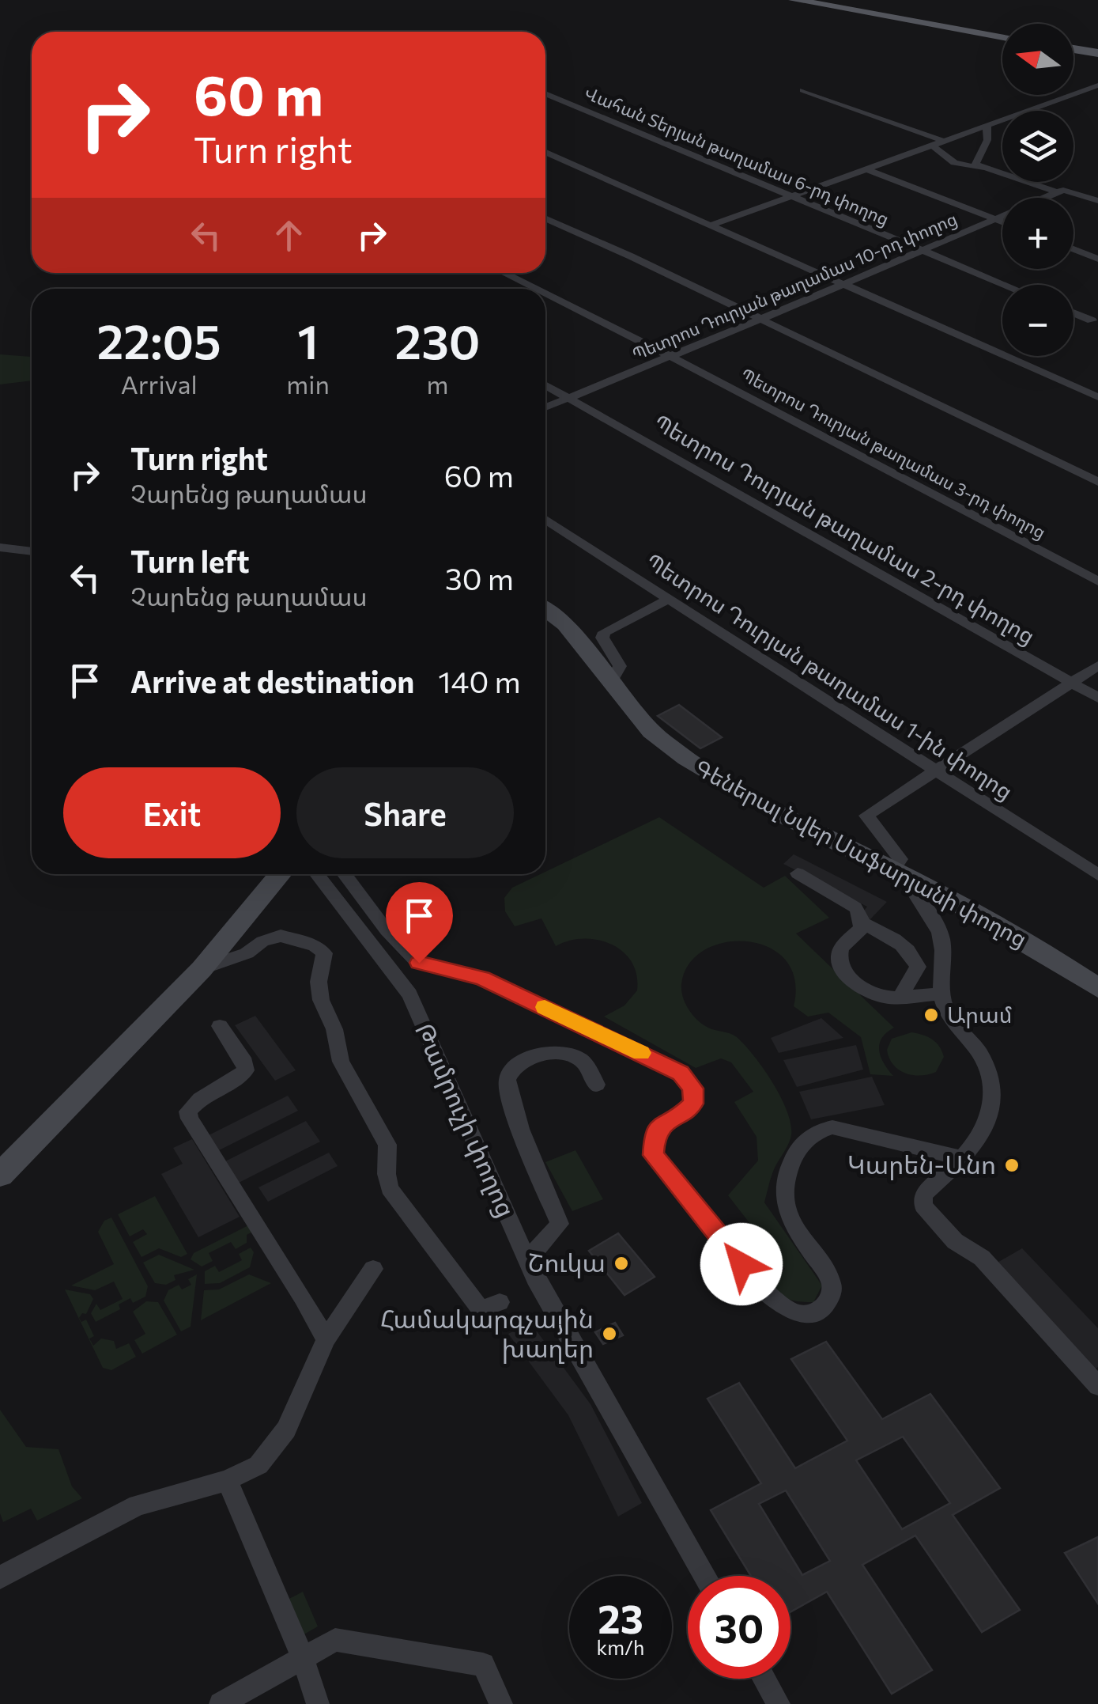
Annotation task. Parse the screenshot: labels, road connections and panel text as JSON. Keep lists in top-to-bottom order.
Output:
{
  "streets": {
    "main road": ["Գեներալ Նվեր Սաֆարյանի փողոց"],
    "street": [
      "Վահան Տերյան թաղամաս 6-րդ փողոց",
      "Պետրոս Դուրյան թաղամաս 10-րդ փողոց",
      "Պետրոս Դուրյան թաղամաս 3-րդ փողոց",
      "Պետրոս Դուրյան թաղամաս 2-րդ փողոց",
      "Պետրոս Դուրյան թաղամաս 1-ին փողոց",
      "Թամրուչի փողոց"
    ]
  },
  "crossings": [
    ["Վահան Տերյան թաղամաս 6-րդ փողոց", "Պետրոս Դուրյան թաղամաս 10-րդ փողոց"],
    ["Պետրոս Դուրյան թաղամաս 10-րդ փողոց", "Պետրոս Դուրյան թաղամաս 3-րդ փողոց"],
    ["Պետրոս Դուրյան թաղամաս 10-րդ փողոց", "Պետրոս Դուրյան թաղամաս 2-րդ փողոց"]
  ],
  "places": [
    "Արամ",
    "Կարեն-Անո",
    "Շուկա",
    "Համակարգչային խաղեր"
  ],
  "north": "left",
  "page": {
    "map_buttons": ["+", "−"],
    "turn": ["60 m", "Turn right"],
    "eta": [
      "22:05",
      "Arrival",
      "1",
      "min",
      "230",
      "m"
    ],
    "list": [
      {
        "name": "Turn right",
        "note": "Չարենց թաղամաս",
        "value": "60 m"
      },
      {
        "name": "Turn left",
        "note": "Չարենց թաղամաս",
        "value": "30 m"
      },
      {
        "name": "Arrive at destination",
        "value": "140 m"
      }
    ],
    "buttons": ["Exit", "Share"],
    "speed": "23 km/h",
    "limit": "30"
  }
}
